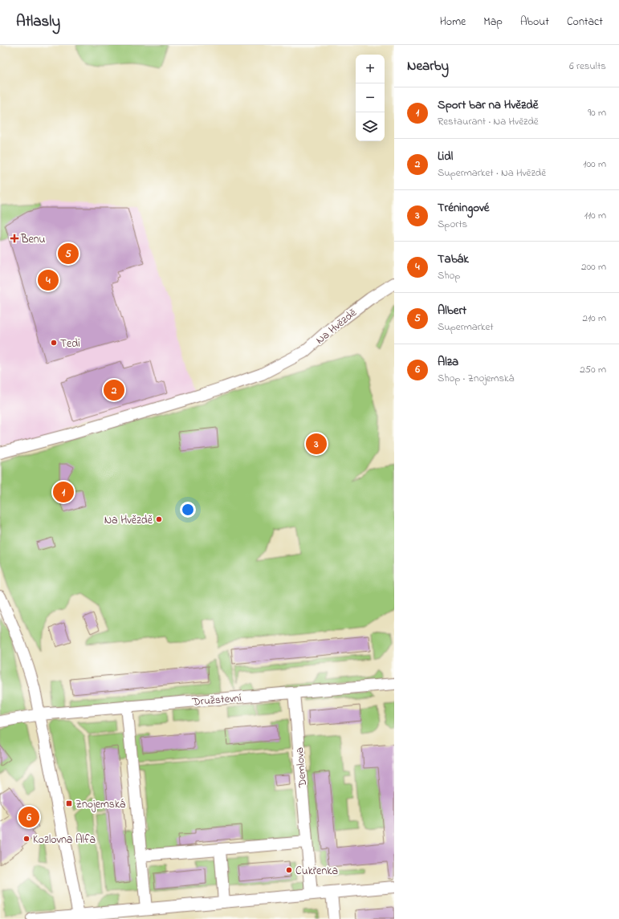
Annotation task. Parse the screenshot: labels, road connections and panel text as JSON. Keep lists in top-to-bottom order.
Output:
{
  "streets": {
    "street": ["Na Hvězdě", "Družstevní", "Demlova"]
  },
  "crossings": [
    ["Družstevní", "Demlova"]
  ],
  "places": {
    "health": ["Benu"],
    "other": [
      "Tedi",
      "Na Hvězdě",
      "Kozlovna Alfa",
      "Cukřenka"
    ],
    "transit": ["Znojemská"]
  },
  "page": {
    "header": "Atlasly",
    "nav": [
      "Home",
      "Map",
      "About",
      "Contact"
    ],
    "heading": ["Nearby", "6 results"],
    "map_buttons": ["+", "−"],
    "list": [
      {
        "mark": "1",
        "name": "Sport bar na Hvězdě",
        "note": "Restaurant · Na Hvězdě",
        "value": "90 m"
      },
      {
        "mark": "2",
        "name": "Lidl",
        "note": "Supermarket · Na Hvězdě",
        "value": "100 m"
      },
      {
        "mark": "3",
        "name": "Tréningové",
        "note": "Sports",
        "value": "110 m"
      },
      {
        "mark": "4",
        "name": "Tabák",
        "note": "Shop",
        "value": "200 m"
      },
      {
        "mark": "5",
        "name": "Albert",
        "note": "Supermarket",
        "value": "210 m"
      },
      {
        "mark": "6",
        "name": "Alza",
        "note": "Shop · Znojemská",
        "value": "250 m"
      }
    ],
    "pins": [
      "5",
      "4",
      "2",
      "3",
      "1",
      "6"
    ]
  }
}
